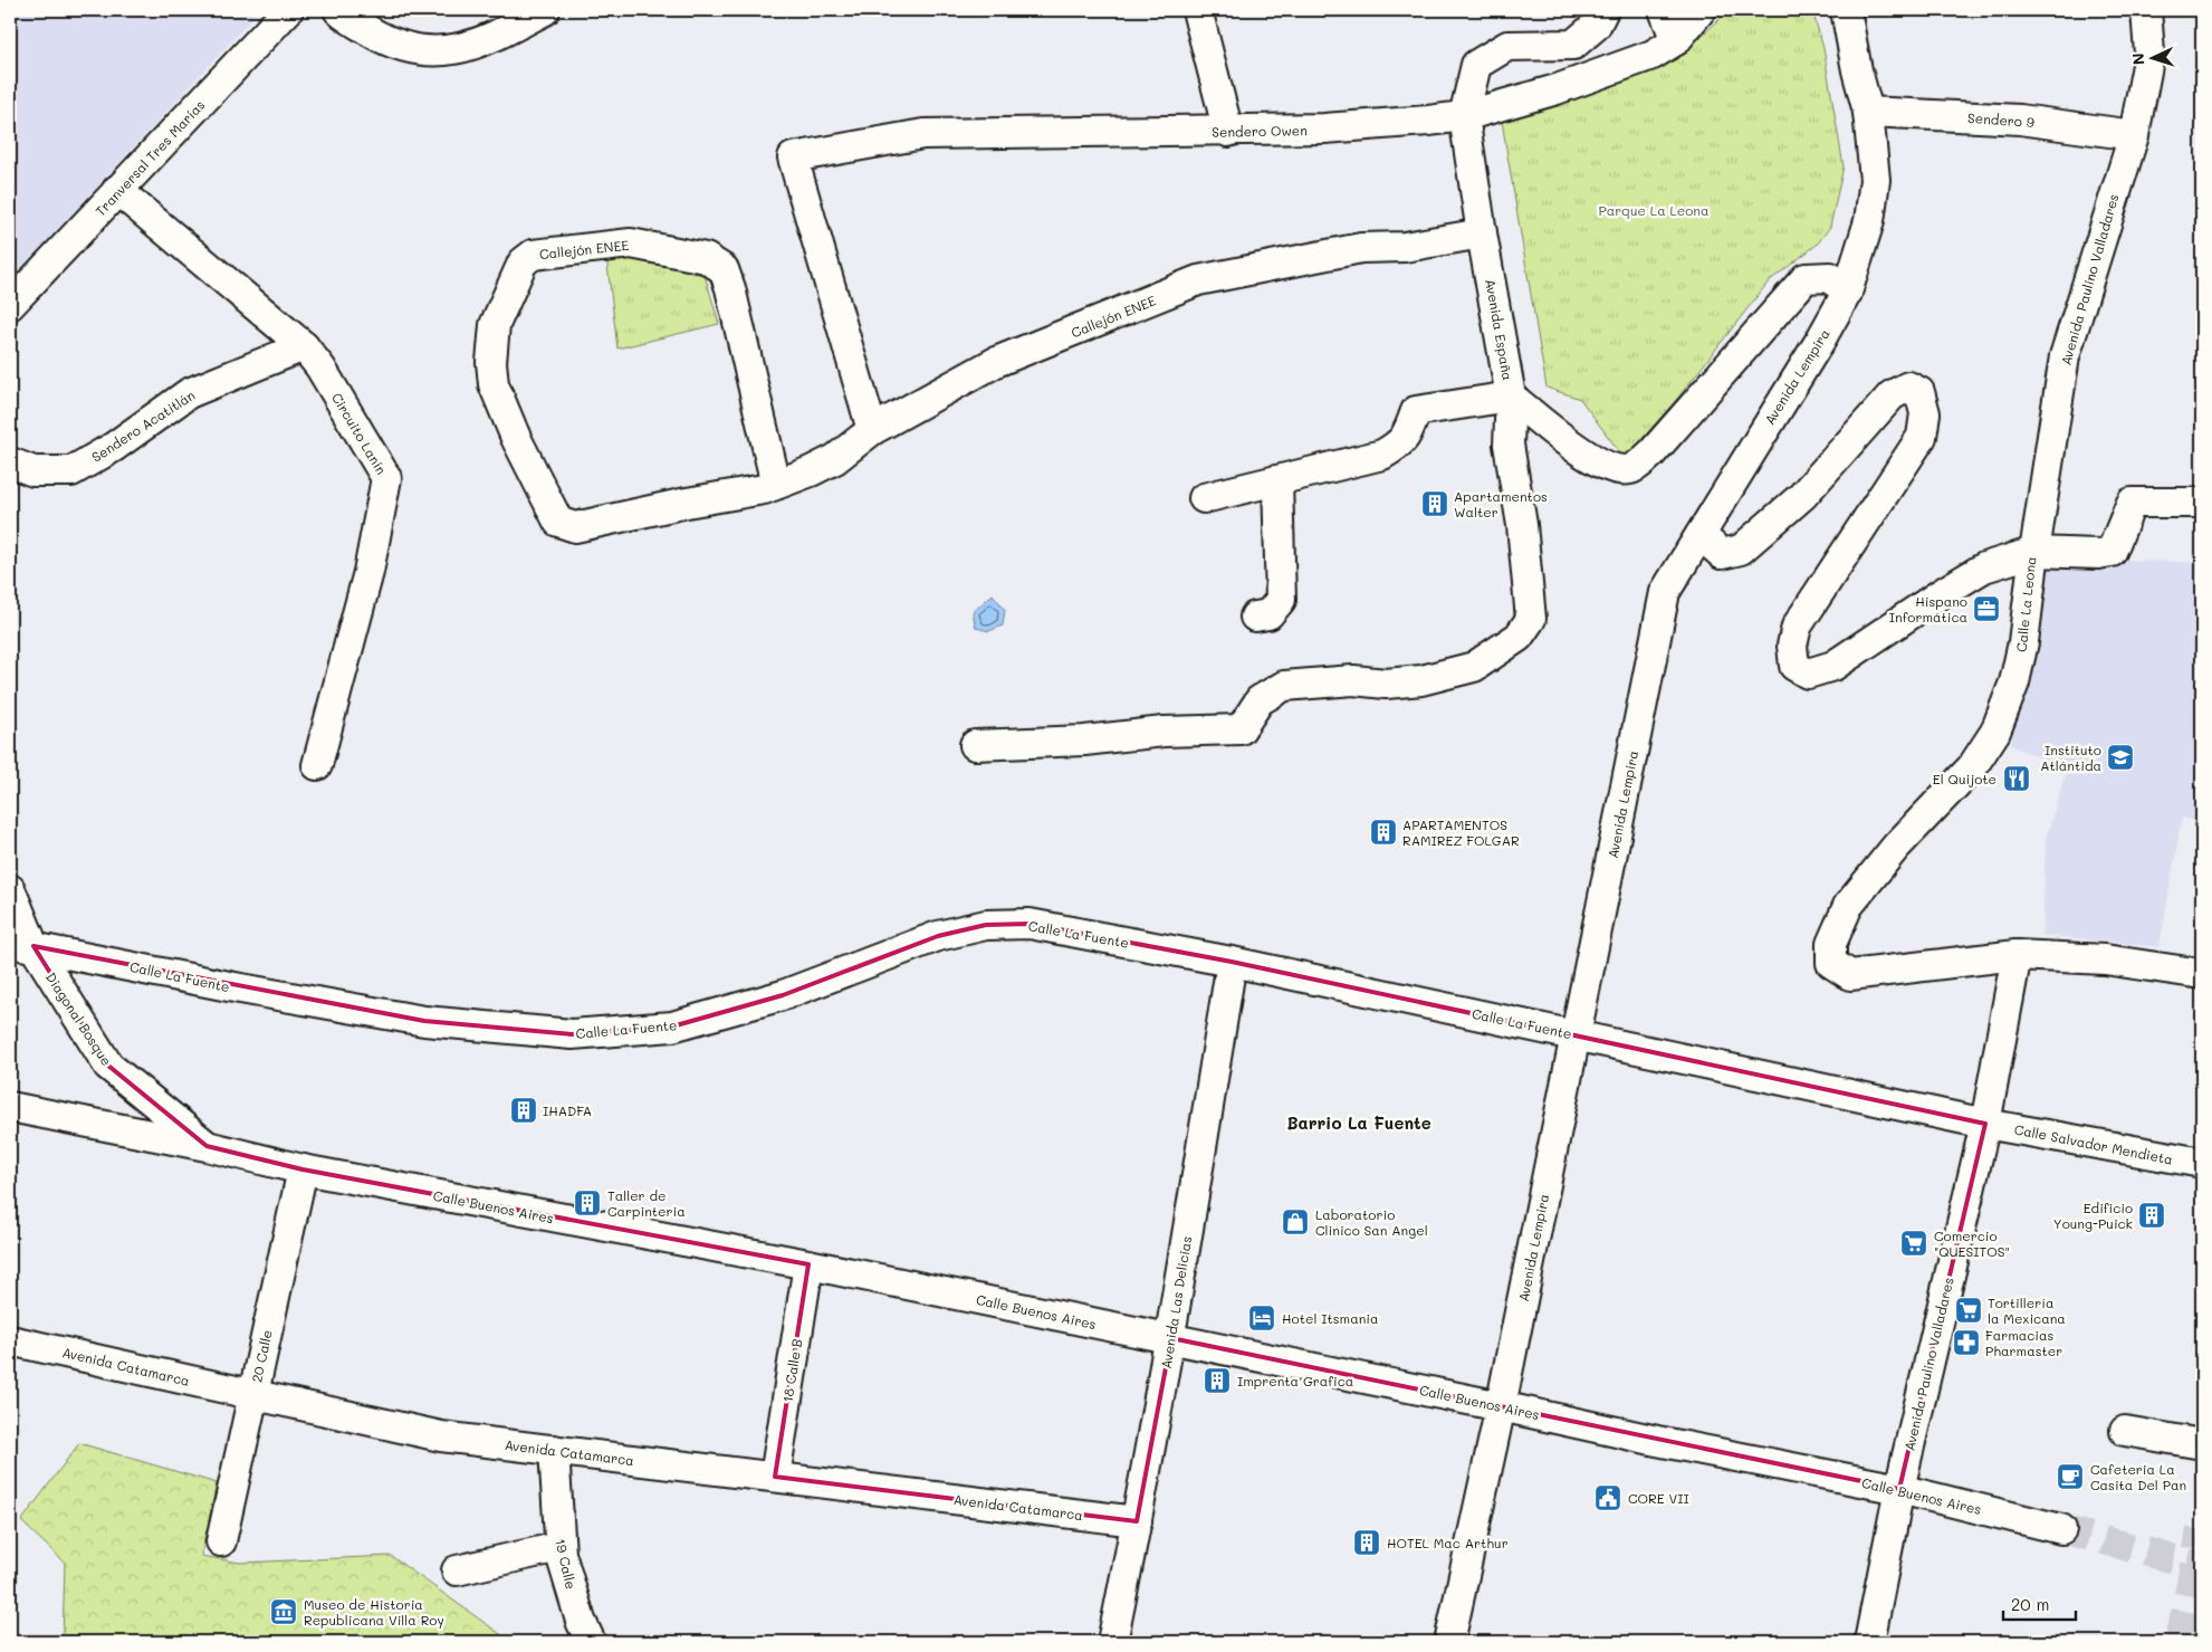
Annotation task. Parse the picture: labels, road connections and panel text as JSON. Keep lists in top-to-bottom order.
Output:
{
  "streets": {
    "street": [
      "Sendero 9",
      "Sendero Owen",
      "Tranversal Tres Marías",
      "Callejón ENEE",
      "Avenida Paulino Valladares",
      "Avenida España",
      "Avenida Lempira",
      "Sendero Acatitlán",
      "Circuito Lanín",
      "Calle La Leona",
      "Calle La Fuente",
      "Diagonal Bosque",
      "Calle Salvador Mendieta",
      "Calle Buenos Aires",
      "Avenida Las Delicias",
      "20 Calle",
      "Avenida Catamarca",
      "18 Calle B",
      "19 Calle"
    ]
  },
  "crossings": [
    ["Sendero 9", "Avenida Paulino Valladares"],
    ["Sendero 9", "Avenida Lempira"],
    ["Sendero Owen", "Callejón ENEE"],
    ["Sendero Owen", "Avenida España"],
    ["Tranversal Tres Marías", "Circuito Lanín"],
    ["Callejón ENEE", "Avenida España"],
    ["Avenida Paulino Valladares", "Calle La Leona"],
    ["Avenida Paulino Valladares", "Calle La Fuente"],
    ["Avenida Paulino Valladares", "Calle Salvador Mendieta"],
    ["Avenida Paulino Valladares", "Calle Buenos Aires"],
    ["Avenida España", "Avenida Lempira"],
    ["Avenida Lempira", "Calle La Leona"],
    ["Avenida Lempira", "Calle La Fuente"],
    ["Avenida Lempira", "Calle Buenos Aires"],
    ["Sendero Acatitlán", "Circuito Lanín"],
    ["Calle La Fuente", "Diagonal Bosque"],
    ["Calle La Fuente", "Calle Salvador Mendieta"],
    ["Calle La Fuente", "Avenida Las Delicias"],
    ["Diagonal Bosque", "Calle Buenos Aires"],
    ["Calle Buenos Aires", "Avenida Las Delicias"],
    ["Calle Buenos Aires", "20 Calle"],
    ["Calle Buenos Aires", "18 Calle B"],
    ["Avenida Las Delicias", "Avenida Catamarca"],
    ["20 Calle", "Avenida Catamarca"],
    ["Avenida Catamarca", "18 Calle B"],
    ["Avenida Catamarca", "19 Calle"]
  ],
  "districts": ["Barrio La Fuente"],
  "parks": ["Parque La Leona"],
  "places": {
    "building": [
      "Apartamentos Walter",
      "APARTAMENTOS RAMIREZ FOLGAR",
      "IHADFA",
      "Taller de Carpinteria",
      "Edificio Young-Puick",
      "Imprenta Grafica",
      "HOTEL Mac Arthur"
    ],
    "office": ["Hispano Informática"],
    "school or university": ["Instituto Atlántida"],
    "restaurant": ["El Quijote"],
    "shop": ["Laboratorio Clinico San Angel"],
    "supermarket": ["Comercio \"QUESITOS\"", "Tortillería la Mexicana"],
    "hotel": ["Hotel Itsmania"],
    "pharmacy": ["Farmacias Pharmaster"],
    "cafe": ["Cafeteria La Casita Del Pan"],
    "public building": ["CORE VII"],
    "museum": ["Museo de Historia Republicana Villa Roy"]
  },
  "scale_bar": "20 m",
  "north": "left"
}
